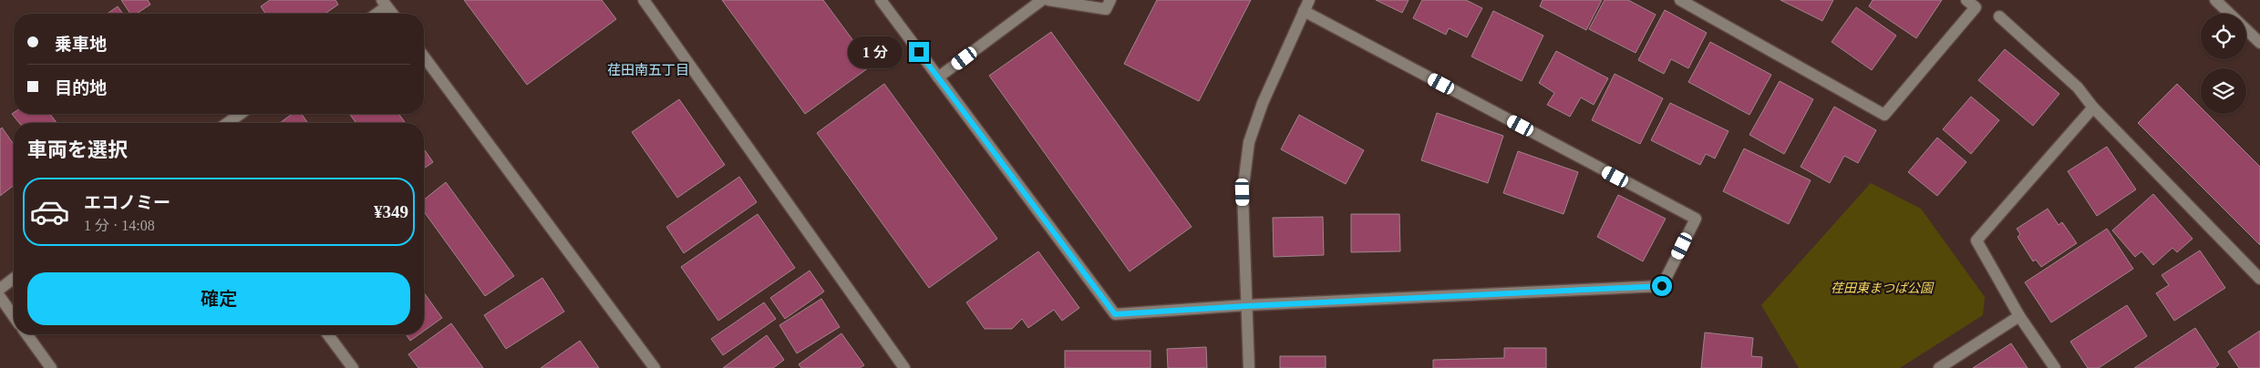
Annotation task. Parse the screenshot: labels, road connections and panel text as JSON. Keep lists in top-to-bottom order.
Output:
{
  "districts": ["荏田南五丁目"],
  "parks": ["荏田東まつば公園"],
  "page": {
    "banner": ["乗車地", "目的地"],
    "bubble": "1 分",
    "heading": "車両を選択",
    "list": [
      {
        "name": "エコノミー",
        "note": "1 分 · 14:08",
        "value": "¥349"
      }
    ],
    "buttons": "確定"
  }
}
